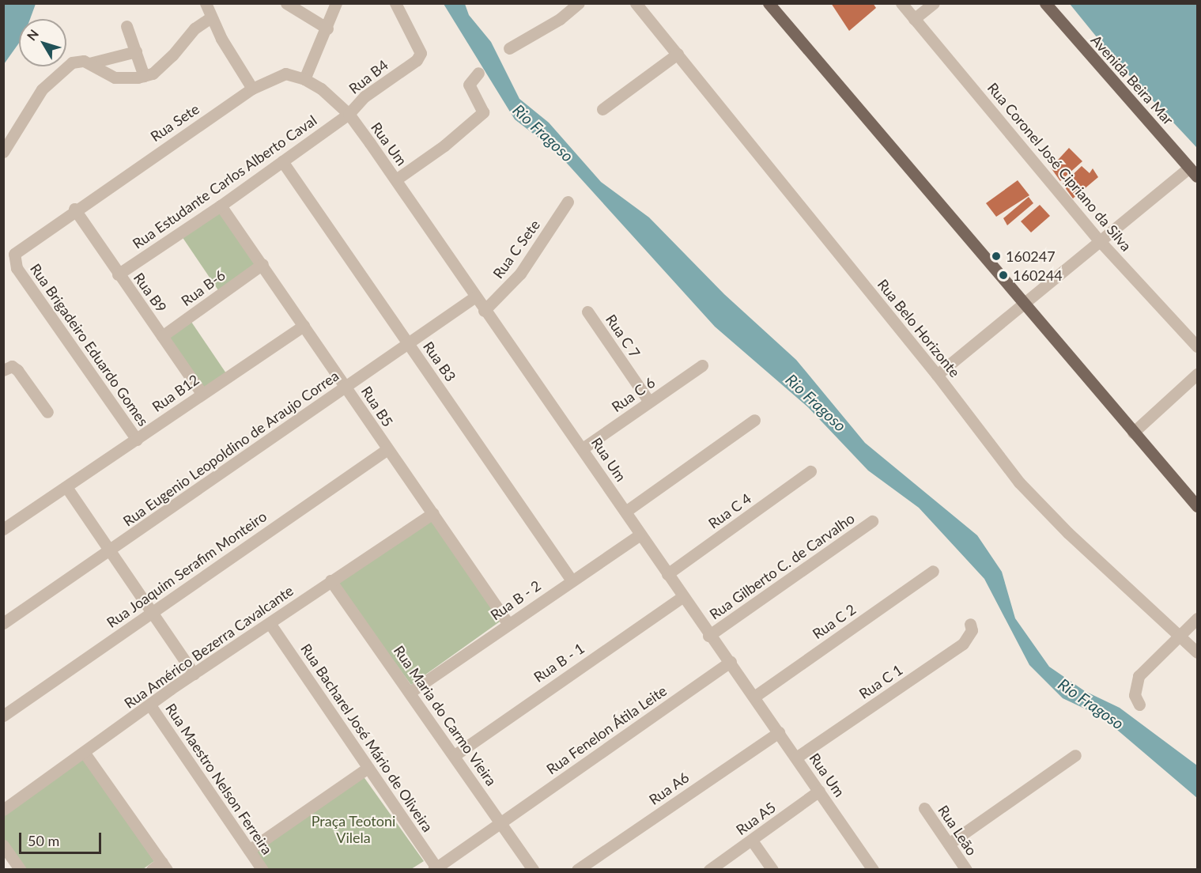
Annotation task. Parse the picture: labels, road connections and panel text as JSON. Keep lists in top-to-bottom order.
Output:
{
  "streets": {
    "main road": ["Avenida Beira Mar"],
    "street": [
      "Rua B4",
      "Rua Sete",
      "Rua Um",
      "Rua Coronel José Cipriano da Silva",
      "Rua Estudante Carlos Alberto Caval",
      "Rua C Sete",
      "Rua B-6",
      "Rua B9",
      "Rua Belo Horizonte",
      "Rua C 7",
      "Rua Brigadeiro Eduardo Gomes",
      "Rua B3",
      "Rua B12",
      "Rua C 6",
      "Rua B5",
      "Rua Eugenio Leopoldino de Araujo Correa",
      "Rua C 4",
      "Rua Gilberto C. de Carvalho",
      "Rua Joaquim Serafim Monteiro",
      "Rua B - 2",
      "Rua C 2",
      "Rua Américo Bezerra Cavalcante",
      "Rua B - 1",
      "Rua C 1",
      "Rua Maria do Carmo Vieira",
      "Rua Fenelon Átila Leite",
      "Rua Bacharel José Mário de Oliveira",
      "Rua Maestro Nelson Ferreira",
      "Rua A6",
      "Rua A5",
      "Rua Leão"
    ]
  },
  "crossings": [
    ["Rua B4", "Rua Um"],
    ["Rua B4", "Rua Estudante Carlos Alberto Caval"],
    ["Rua Sete", "Rua Um"],
    ["Rua Sete", "Rua B9"],
    ["Rua Sete", "Rua Brigadeiro Eduardo Gomes"],
    ["Rua Um", "Rua Estudante Carlos Alberto Caval"],
    ["Rua Um", "Rua C Sete"],
    ["Rua Um", "Rua C 6"],
    ["Rua Um", "Rua Eugenio Leopoldino de Araujo Correa"],
    ["Rua Um", "Rua C 4"],
    ["Rua Um", "Rua Gilberto C. de Carvalho"],
    ["Rua Um", "Rua B - 2"],
    ["Rua Um", "Rua C 2"],
    ["Rua Um", "Rua B - 1"],
    ["Rua Um", "Rua C 1"],
    ["Rua Um", "Rua Fenelon Átila Leite"],
    ["Rua Um", "Rua A6"],
    ["Rua Um", "Rua A5"],
    ["Rua Estudante Carlos Alberto Caval", "Rua B9"],
    ["Rua Estudante Carlos Alberto Caval", "Rua B3"],
    ["Rua Estudante Carlos Alberto Caval", "Rua B5"],
    ["Rua B-6", "Rua B9"],
    ["Rua B-6", "Rua B5"],
    ["Rua B9", "Rua B12"],
    ["Rua C 7", "Rua C 6"],
    ["Rua Brigadeiro Eduardo Gomes", "Rua B12"],
    ["Rua B3", "Rua Eugenio Leopoldino de Araujo Correa"],
    ["Rua B3", "Rua B - 2"],
    ["Rua B12", "Rua B5"],
    ["Rua B5", "Rua Eugenio Leopoldino de Araujo Correa"],
    ["Rua B5", "Rua Joaquim Serafim Monteiro"],
    ["Rua B5", "Rua B - 2"],
    ["Rua B5", "Rua Américo Bezerra Cavalcante"],
    ["Rua B - 2", "Rua Maria do Carmo Vieira"],
    ["Rua Américo Bezerra Cavalcante", "Rua Maria do Carmo Vieira"],
    ["Rua Américo Bezerra Cavalcante", "Rua Bacharel José Mário de Oliveira"],
    ["Rua Américo Bezerra Cavalcante", "Rua Maestro Nelson Ferreira"],
    ["Rua B - 1", "Rua Maria do Carmo Vieira"],
    ["Rua Maria do Carmo Vieira", "Rua Fenelon Átila Leite"],
    ["Rua Fenelon Átila Leite", "Rua Bacharel José Mário de Oliveira"]
  ],
  "water": ["Rio Fragoso"],
  "parks": ["Praça Teotoni Vilela"],
  "places": ["160247", "160244"],
  "scale_bar": "50 m",
  "north": "top left"
}
